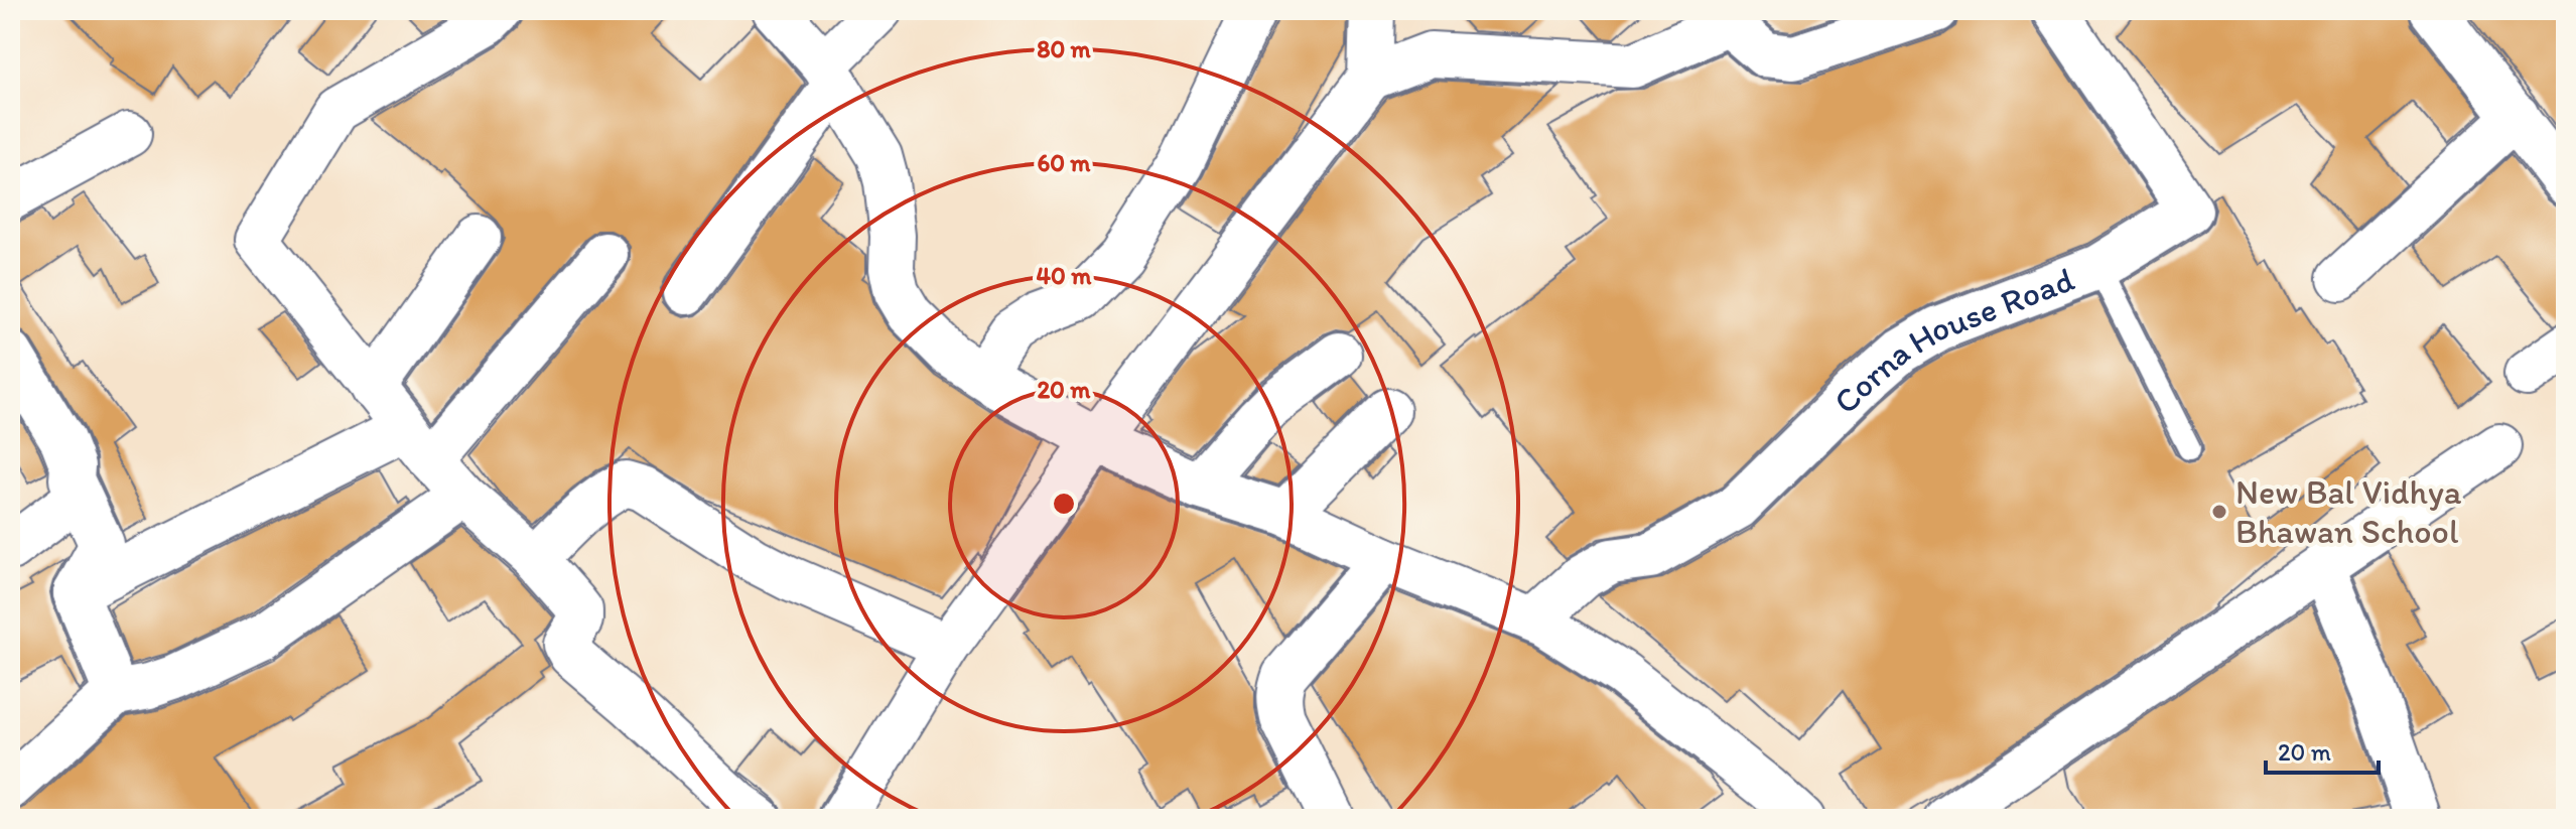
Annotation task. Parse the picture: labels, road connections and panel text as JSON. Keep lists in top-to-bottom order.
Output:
{
  "streets": {
    "street": ["Corna House Road"]
  },
  "places": ["New Bal Vidhya Bhawan School"],
  "scale_bar": "20 m",
  "rings": [
    "80 m",
    "60 m",
    "40 m",
    "20 m"
  ]
}
